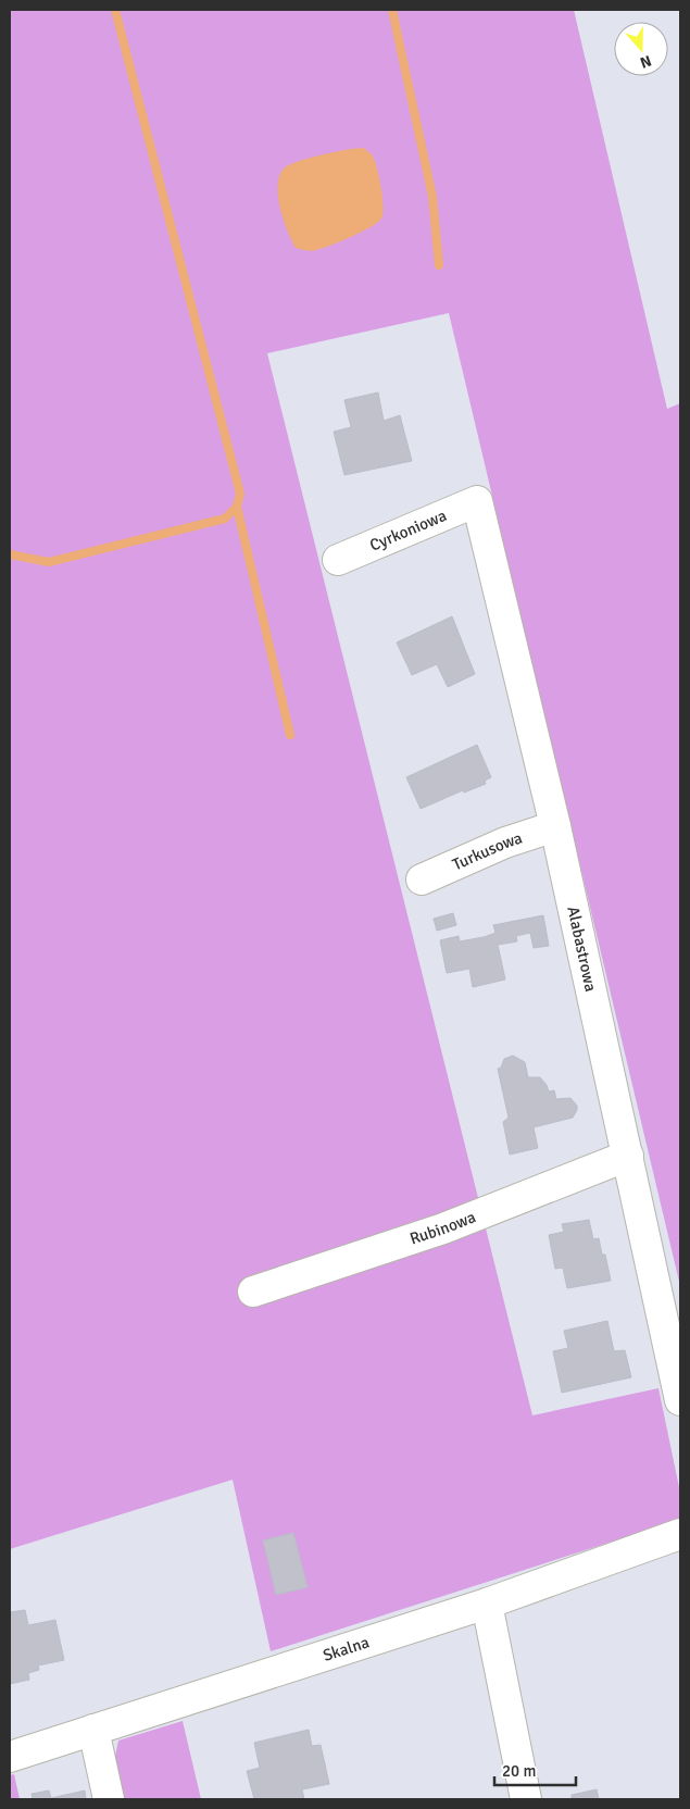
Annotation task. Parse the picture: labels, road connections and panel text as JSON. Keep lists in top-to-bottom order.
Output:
{
  "streets": {
    "street": [
      "Cyrkoniowa",
      "Turkusowa",
      "Alabastrowa",
      "Rubinowa",
      "Skalna"
    ]
  },
  "crossings": [
    ["Cyrkoniowa", "Alabastrowa"],
    ["Turkusowa", "Alabastrowa"],
    ["Alabastrowa", "Rubinowa"]
  ],
  "scale_bar": "20 m",
  "north": "bottom"
}
